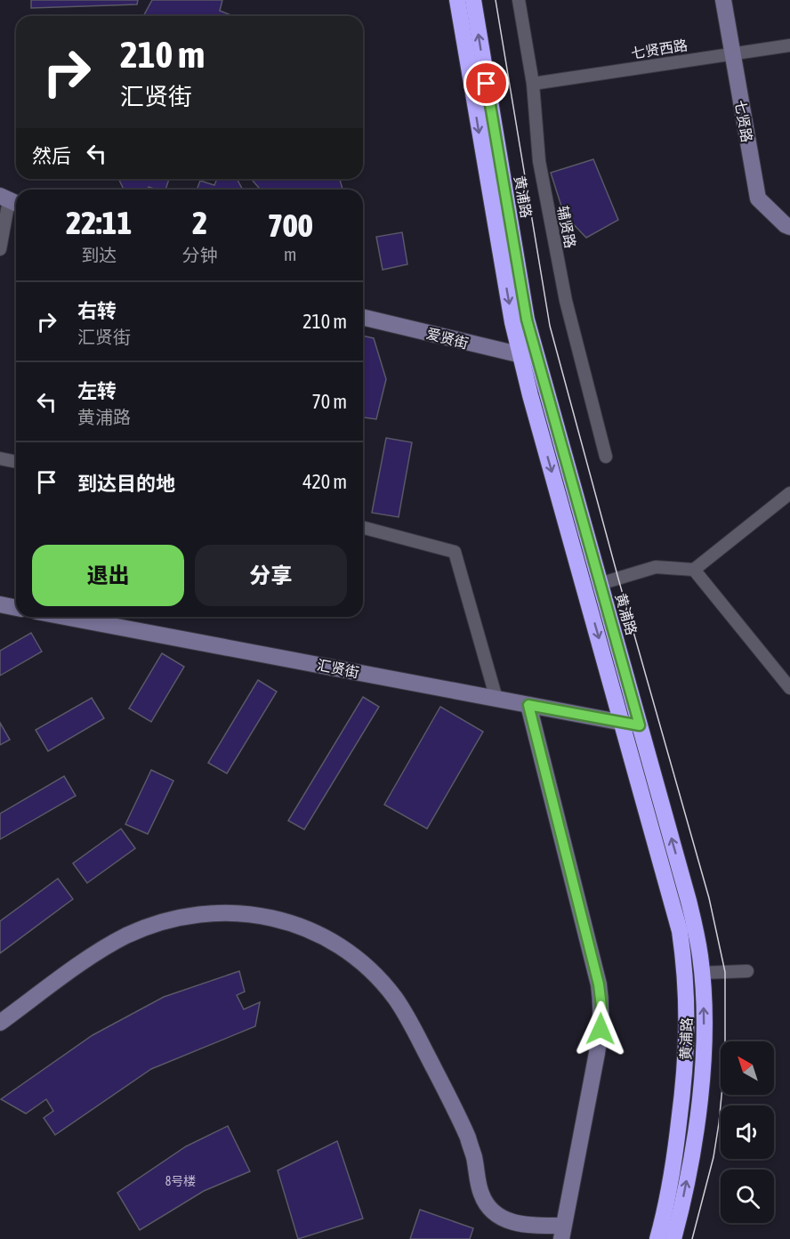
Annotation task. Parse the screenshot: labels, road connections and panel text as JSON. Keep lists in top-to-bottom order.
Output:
{
  "streets": {
    "highway": ["黄浦路"],
    "street": [
      "七贤西路",
      "七贤路",
      "辅贤路",
      "爱贤街",
      "汇贤街"
    ]
  },
  "crossings": [
    ["七贤西路", "七贤路"],
    ["七贤西路", "辅贤路"],
    ["黄浦路", "爱贤街"],
    ["黄浦路", "汇贤街"]
  ],
  "house_numbers": ["8号楼"],
  "north": "top left",
  "page": {
    "turn": ["210 m", "汇贤街"],
    "then": "然后",
    "eta": [
      "22:11",
      "到达",
      "2",
      "分钟",
      "700",
      "m"
    ],
    "list": [
      {
        "name": "右转",
        "note": "汇贤街",
        "value": "210 m"
      },
      {
        "name": "左转",
        "note": "黄浦路",
        "value": "70 m"
      },
      {
        "name": "到达目的地",
        "value": "420 m"
      }
    ],
    "buttons": ["退出", "分享"]
  }
}
